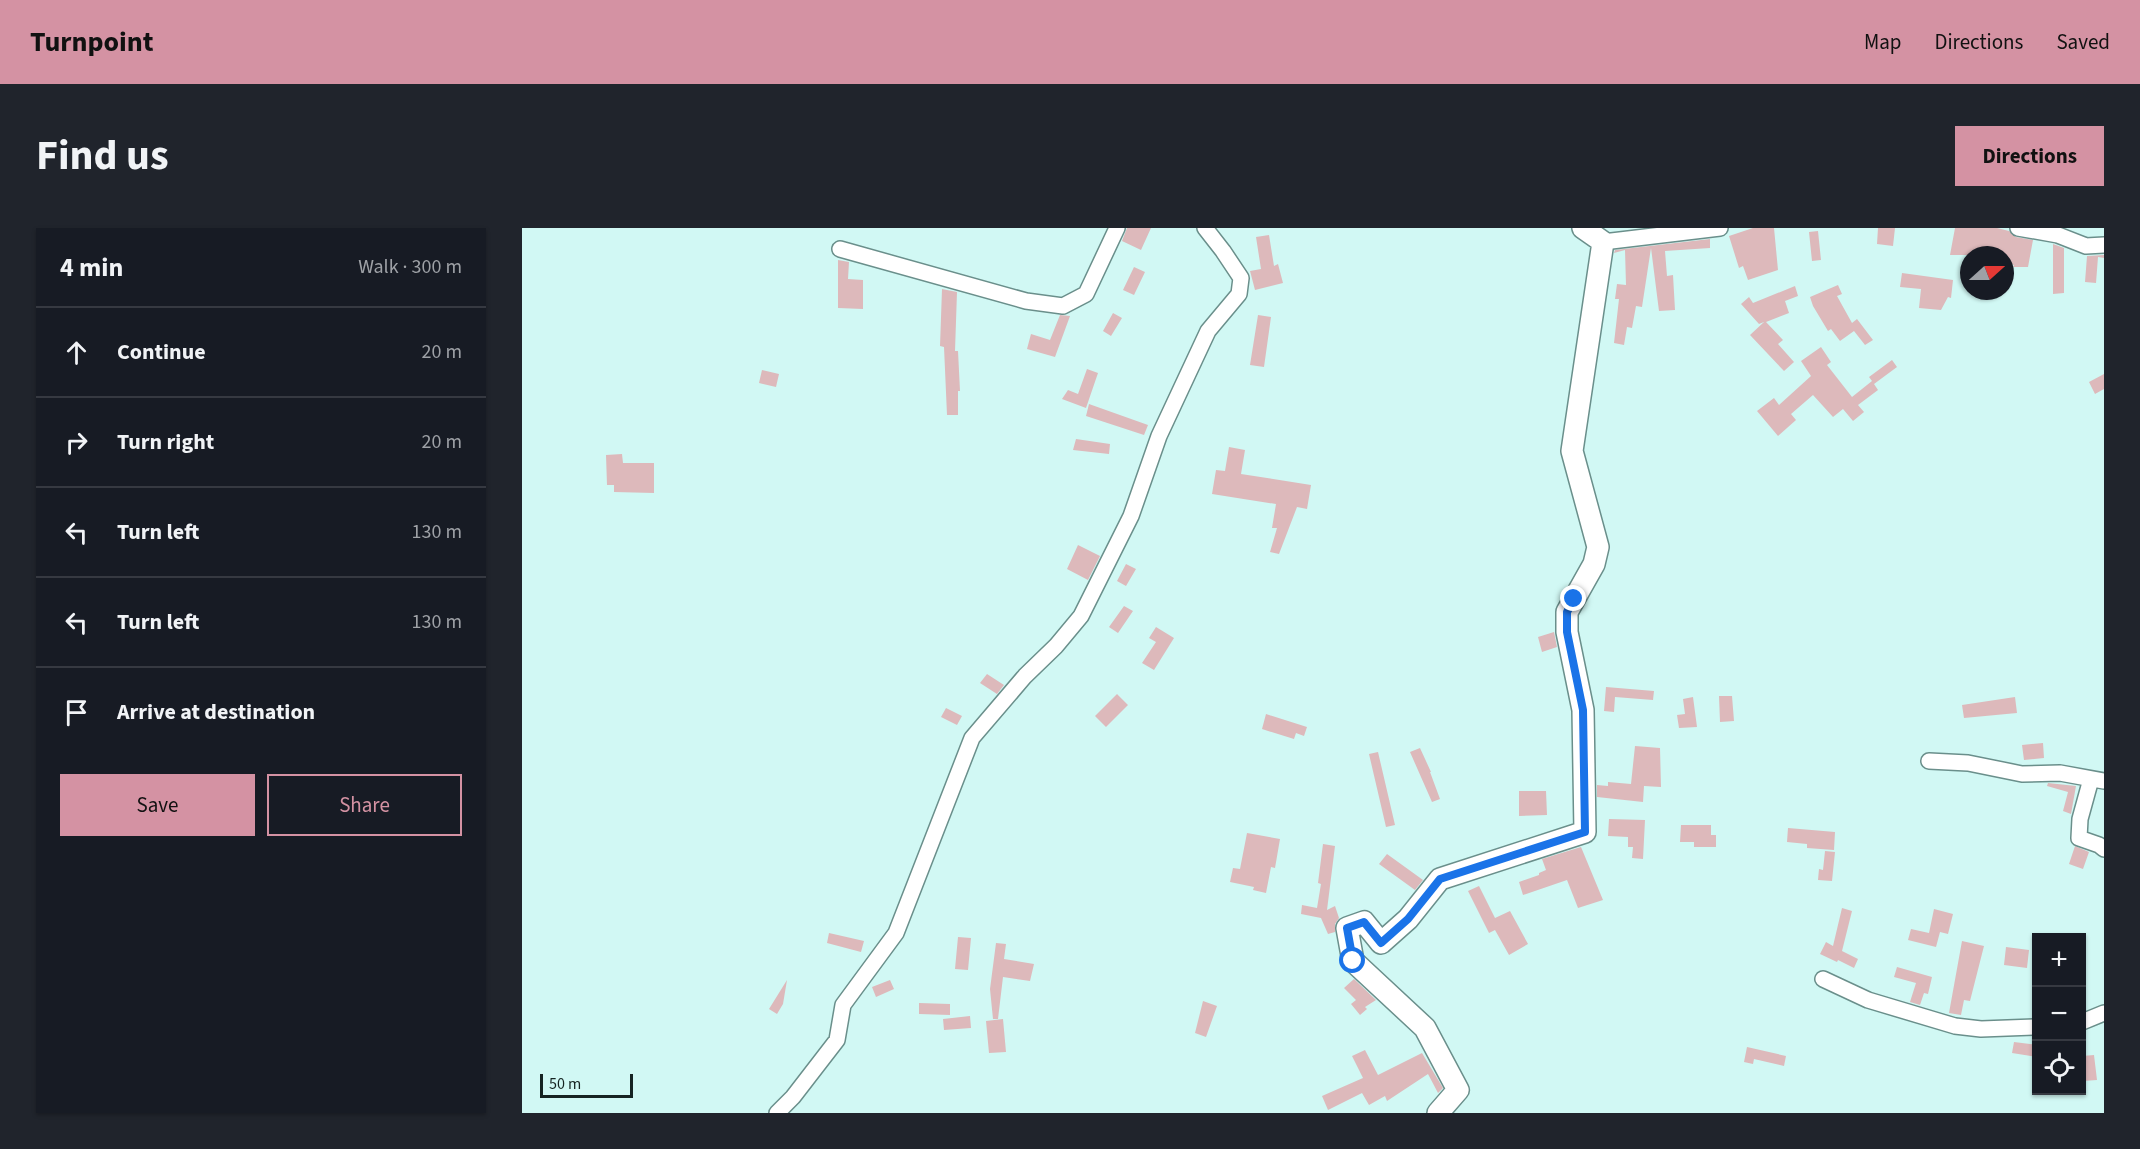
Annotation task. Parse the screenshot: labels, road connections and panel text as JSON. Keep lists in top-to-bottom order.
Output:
{
  "scale_bar": "50 m",
  "north": "right",
  "page": {
    "header": "Turnpoint",
    "nav": ["Map", "Directions", "Saved"],
    "title": "Find us",
    "buttons": [
      "Directions",
      ["Save", "Share"]
    ],
    "heading": ["4 min", "Walk · 300 m"],
    "list": [
      ["Continue", "20 m"],
      ["Turn right", "20 m"],
      ["Turn left", "130 m"],
      ["Turn left", "130 m"],
      "Arrive at destination"
    ],
    "map_buttons": ["+", "−"],
    "scale": "50 m"
  }
}
